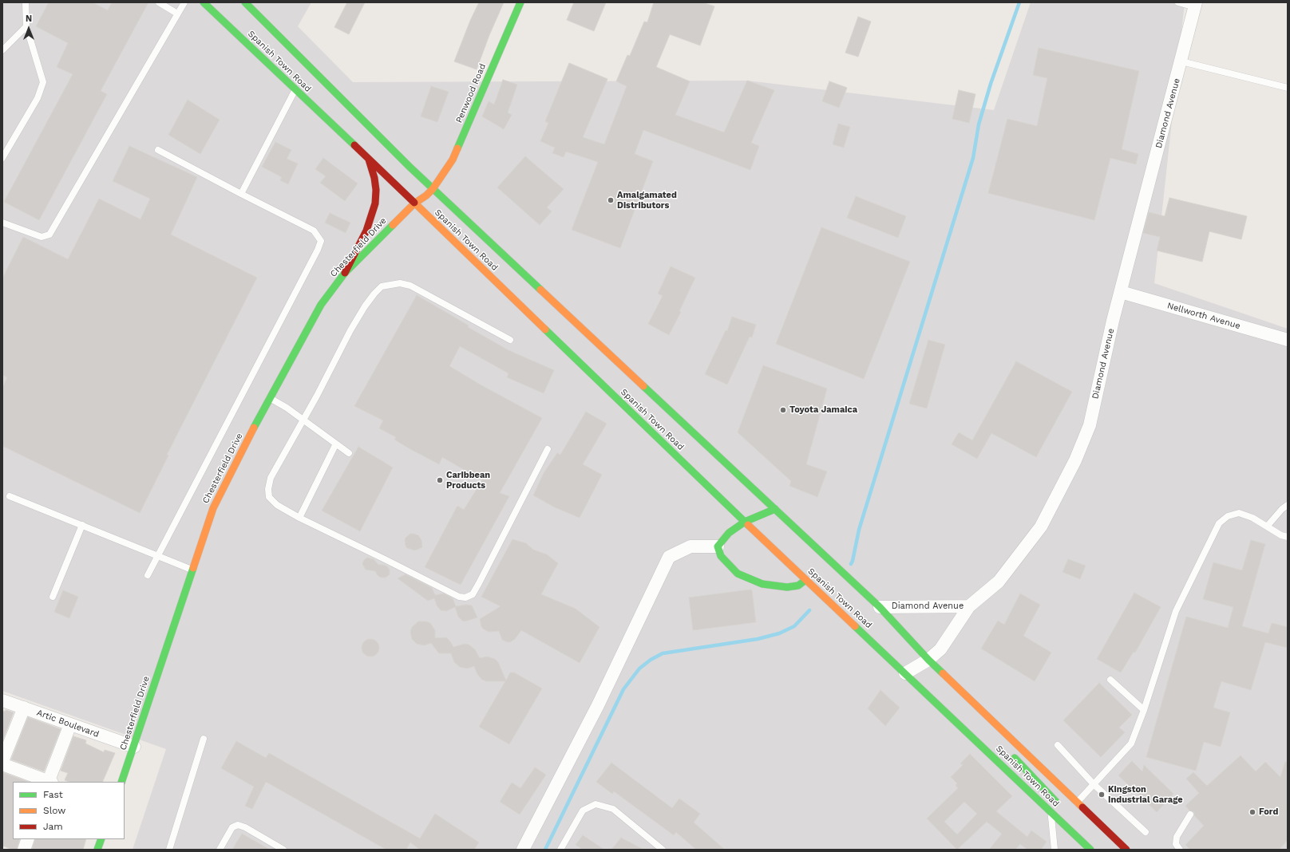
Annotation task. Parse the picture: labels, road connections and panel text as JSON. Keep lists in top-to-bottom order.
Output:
{
  "streets": {
    "main road": ["Spanish Town Road", "Penwood Road", "Chesterfield Drive"],
    "street": ["Diamond Avenue", "Nellworth Avenue", "Artic Boulevard"]
  },
  "crossings": [
    ["Spanish Town Road", "Penwood Road"],
    ["Spanish Town Road", "Diamond Avenue"],
    ["Spanish Town Road", "Chesterfield Drive"],
    ["Penwood Road", "Chesterfield Drive"],
    ["Diamond Avenue", "Nellworth Avenue"],
    ["Chesterfield Drive", "Artic Boulevard"]
  ],
  "places": [
    "Amalgamated Distributors",
    "Toyota Jamaica",
    "Caribbean Products",
    "Kingston Industrial Garage",
    "Ford"
  ],
  "legend": ["Fast", "Slow", "Jam"],
  "north": "top"
}
